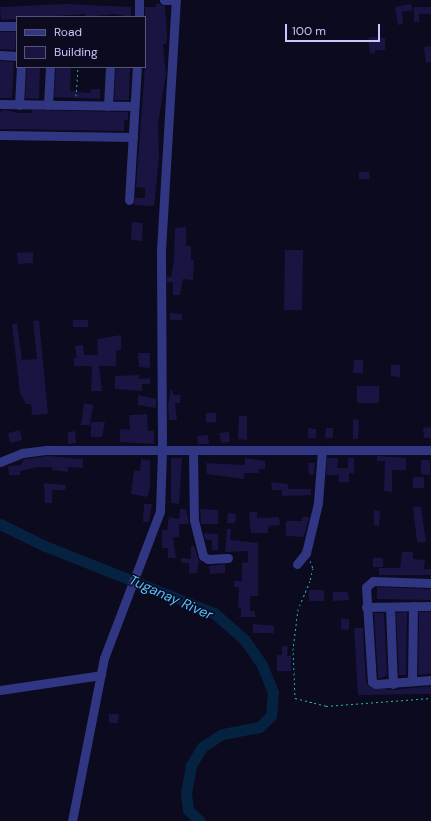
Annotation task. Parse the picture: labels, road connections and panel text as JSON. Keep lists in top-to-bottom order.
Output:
{
  "water": ["Tuganay River"],
  "legend": ["Road", "Building"],
  "scale_bar": "100 m"
}
